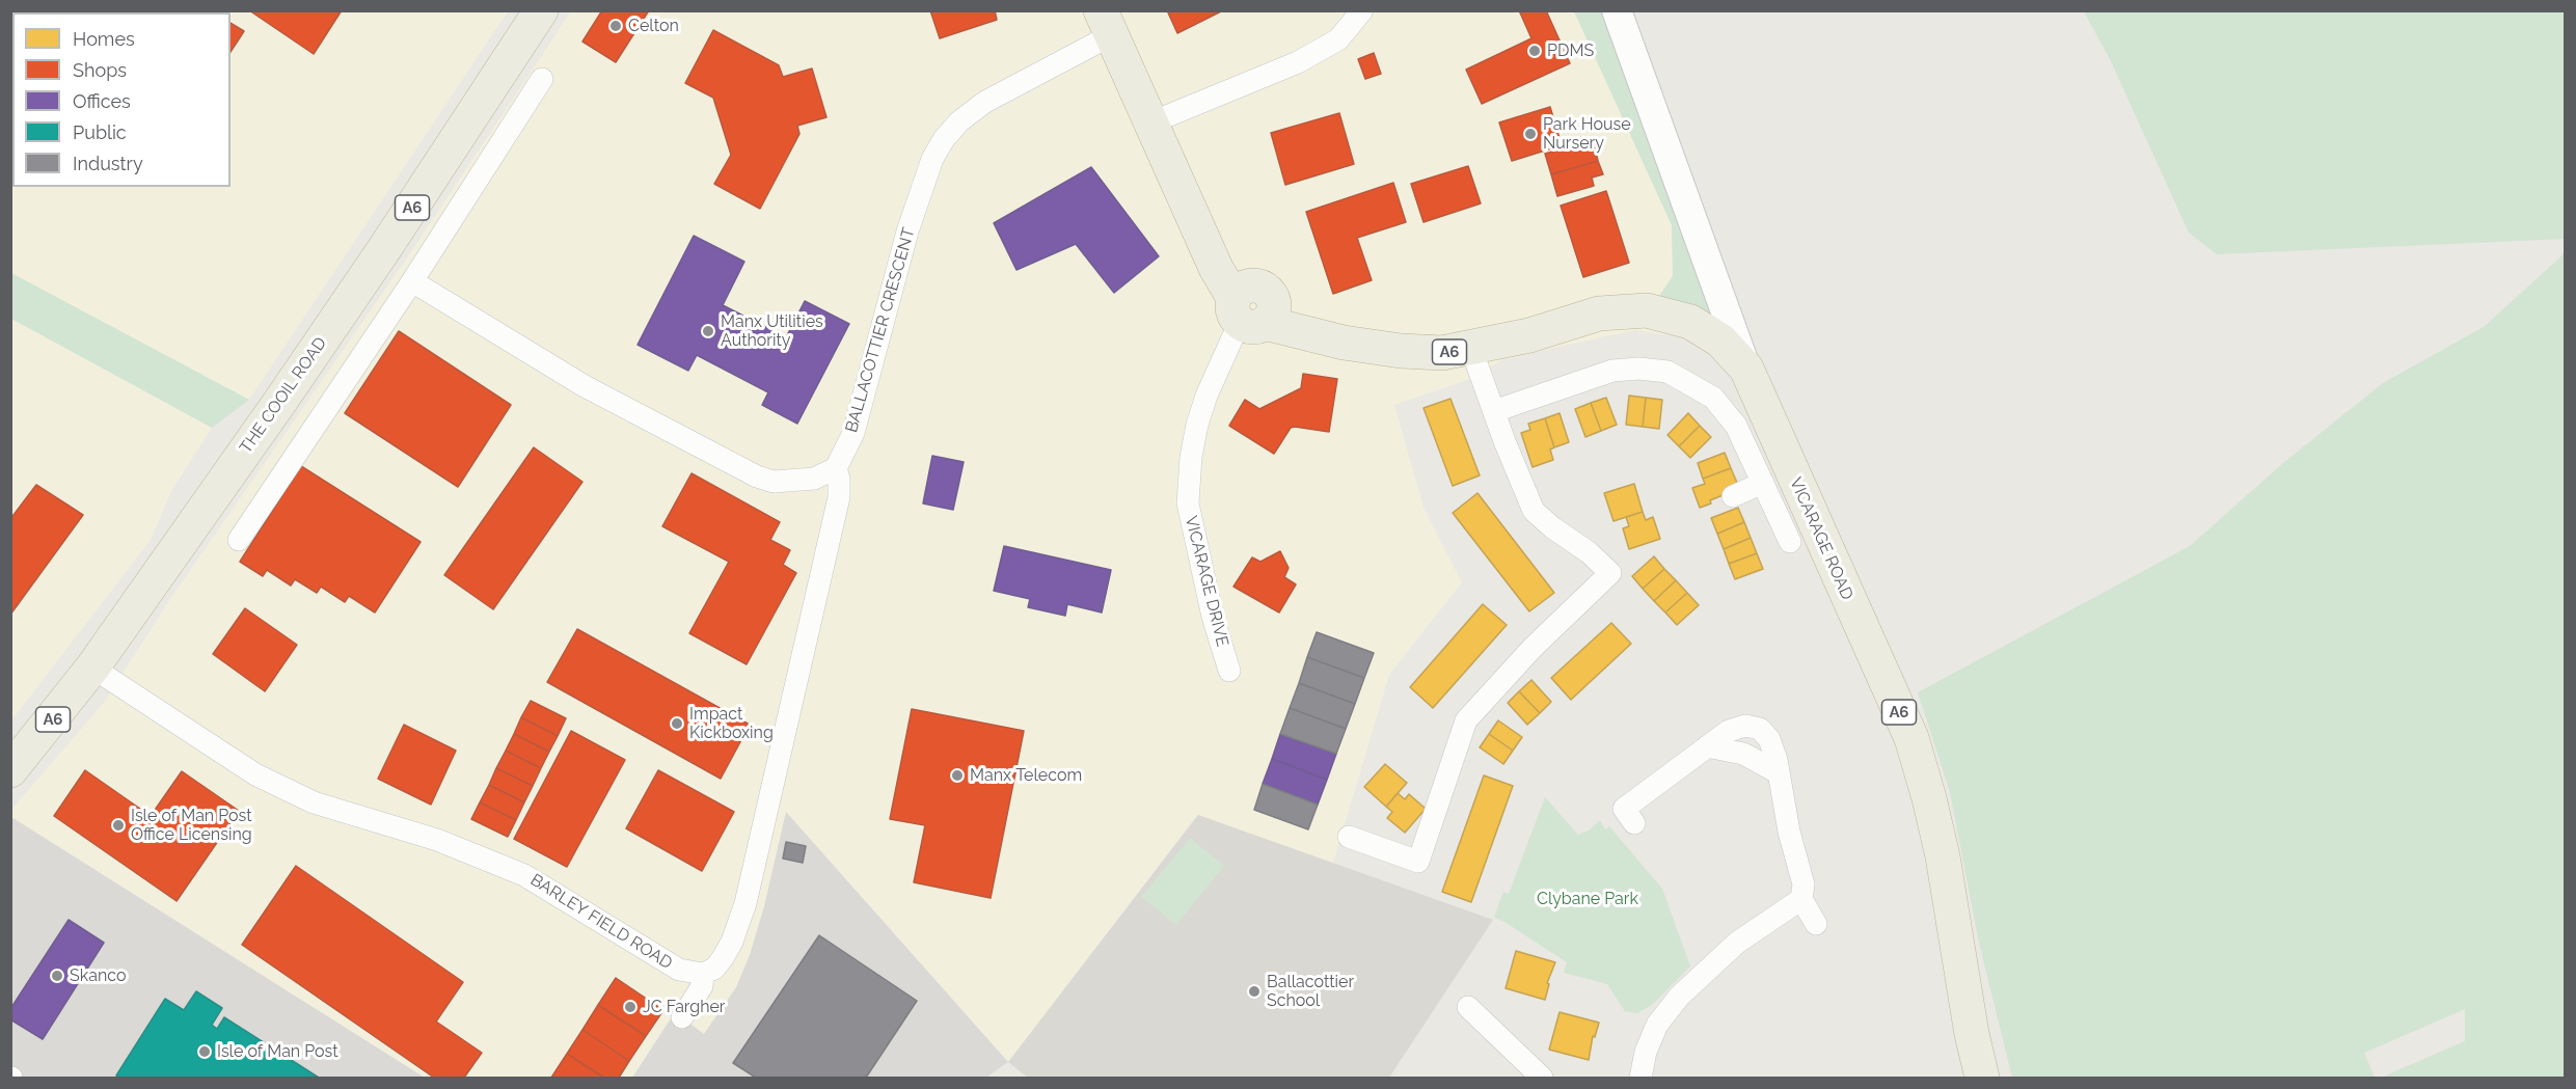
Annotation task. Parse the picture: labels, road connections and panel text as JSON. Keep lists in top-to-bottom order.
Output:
{
  "streets": {
    "highway": ["A6", "THE COOIL ROAD", "VICARAGE ROAD"],
    "street": ["BALLACOTTIER CRESCENT", "VICARAGE DRIVE", "BARLEY FIELD ROAD"]
  },
  "crossings": [
    ["A6", "BALLACOTTIER CRESCENT"],
    ["A6", "VICARAGE ROAD"],
    ["A6", "VICARAGE DRIVE"],
    ["THE COOIL ROAD", "BARLEY FIELD ROAD"]
  ],
  "parks": ["Clybane Park"],
  "places": [
    "Celton",
    "PDMS",
    "Park House Nursery",
    "Manx Utilities Authority",
    "Impact Kickboxing",
    "Manx Telecom",
    "Isle of Man Post Office Licensing",
    "Skanco",
    "Ballacottier School",
    "JC Fargher",
    "Isle of Man Post"
  ],
  "legend": [
    "Homes",
    "Shops",
    "Offices",
    "Public",
    "Industry"
  ]
}
